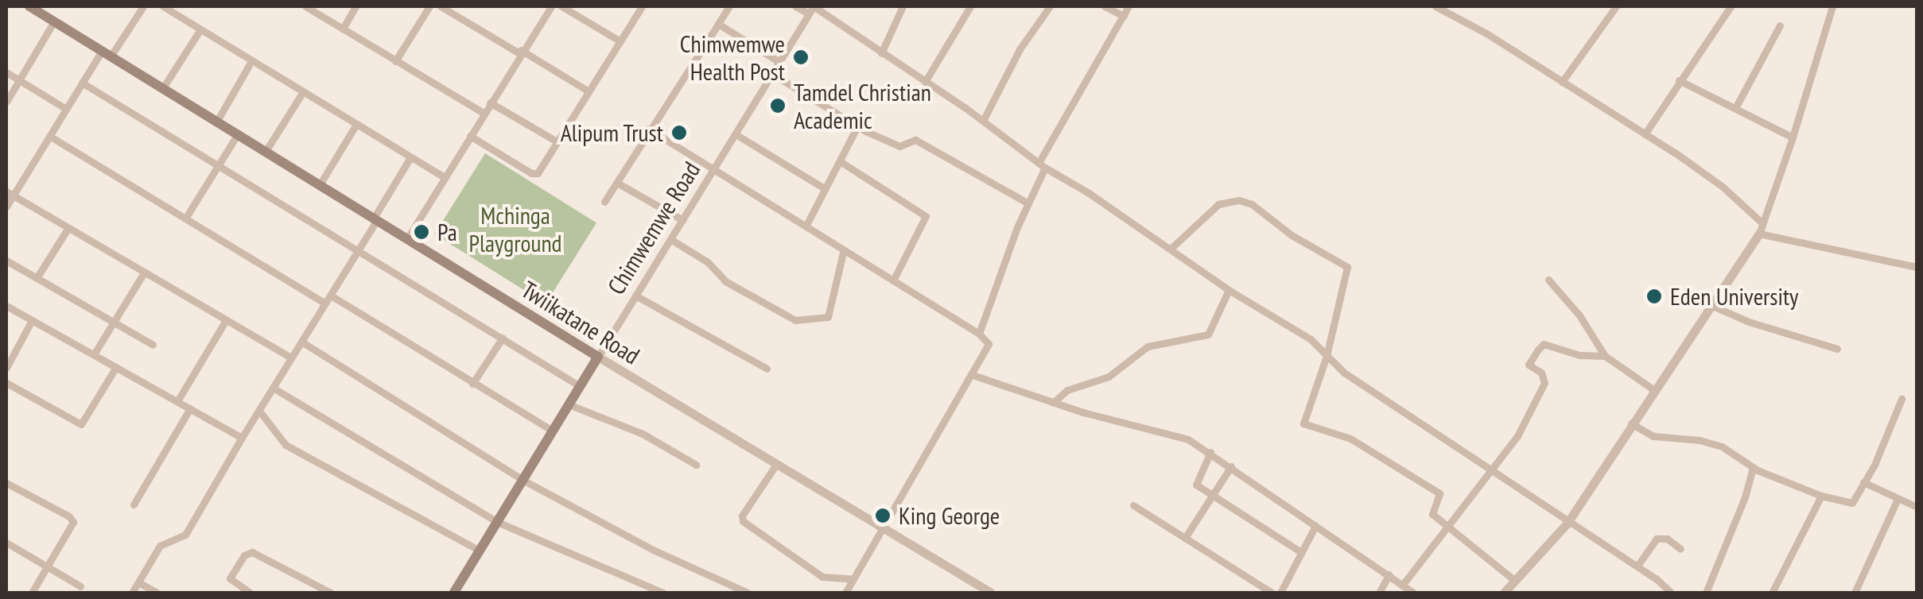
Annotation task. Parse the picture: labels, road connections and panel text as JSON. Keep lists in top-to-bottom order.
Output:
{
  "streets": {
    "main road": ["Chimwemwe Road", "Twiikatane Road"]
  },
  "crossings": [
    ["Chimwemwe Road", "Twiikatane Road"]
  ],
  "parks": ["Mchinga Playground"],
  "places": [
    "Chimwemwe Health Post",
    "Tamdel Christian Academic",
    "Alipum Trust",
    "Pa",
    "Eden University",
    "King George"
  ]
}
